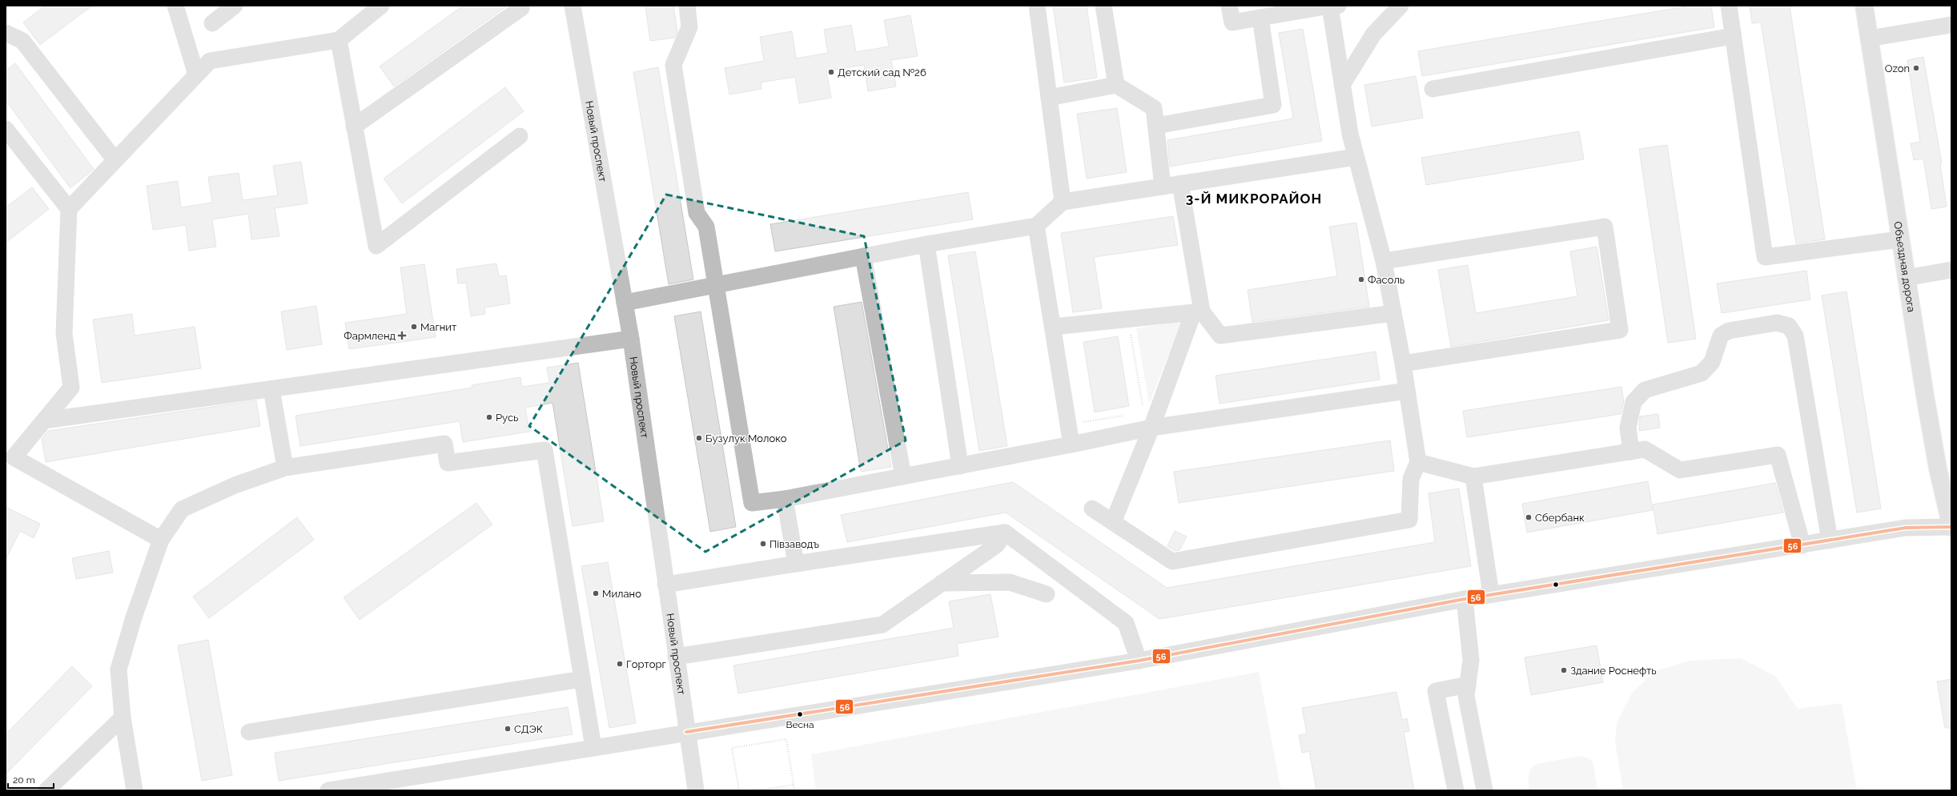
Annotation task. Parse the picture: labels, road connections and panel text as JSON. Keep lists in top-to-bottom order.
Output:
{
  "streets": {
    "main road": ["Объездная дорога"],
    "street": ["Новый проспект"]
  },
  "districts": ["3-Й МИКРОРАЙОН"],
  "places": {
    "other": [
      "Ozon",
      "Детский сад №26",
      "Фасоль",
      "Магнит",
      "Русь",
      "Бузулук Молоко",
      "Сбербанк",
      "Півзаводъ",
      "Милано",
      "Горторг",
      "Здание Роснефть",
      "Весна",
      "СДЭК"
    ],
    "health": ["Фармленд"]
  },
  "lines": ["transit line 56"],
  "scale_bar": "20 m"
}
